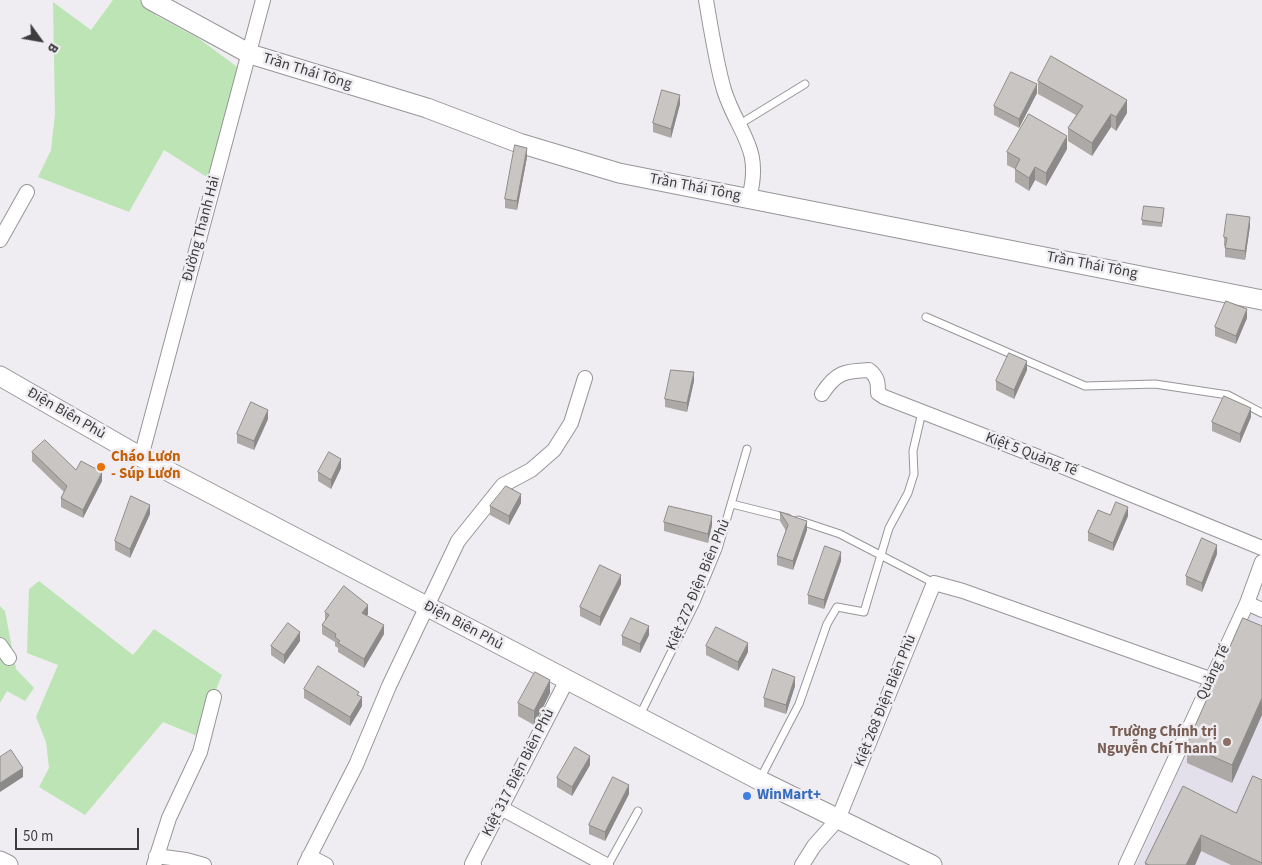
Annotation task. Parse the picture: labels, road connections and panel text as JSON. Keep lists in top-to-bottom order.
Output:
{
  "streets": {
    "street": [
      "Trần Thái Tông",
      "Đường Thanh Hải",
      "Điện Biên Phủ",
      "Kiệt 5 Quảng Tế",
      "Quảng Tế",
      "Kiệt 268 Điện Biên Phủ",
      "Kiệt 317 Điện Biên Phủ"
    ],
    "lane": ["Kiệt 272 Điện Biên Phủ"]
  },
  "crossings": [
    ["Trần Thái Tông", "Đường Thanh Hải"],
    ["Đường Thanh Hải", "Điện Biên Phủ"],
    ["Điện Biên Phủ", "Kiệt 272 Điện Biên Phủ"],
    ["Điện Biên Phủ", "Kiệt 268 Điện Biên Phủ"],
    ["Điện Biên Phủ", "Kiệt 317 Điện Biên Phủ"]
  ],
  "places": ["Cháo Lươn - Súp Lươn", "Trường Chính trị Nguyễn Chí Thanh", "WinMart+"],
  "scale_bar": "50 m",
  "north": "bottom right"
}
